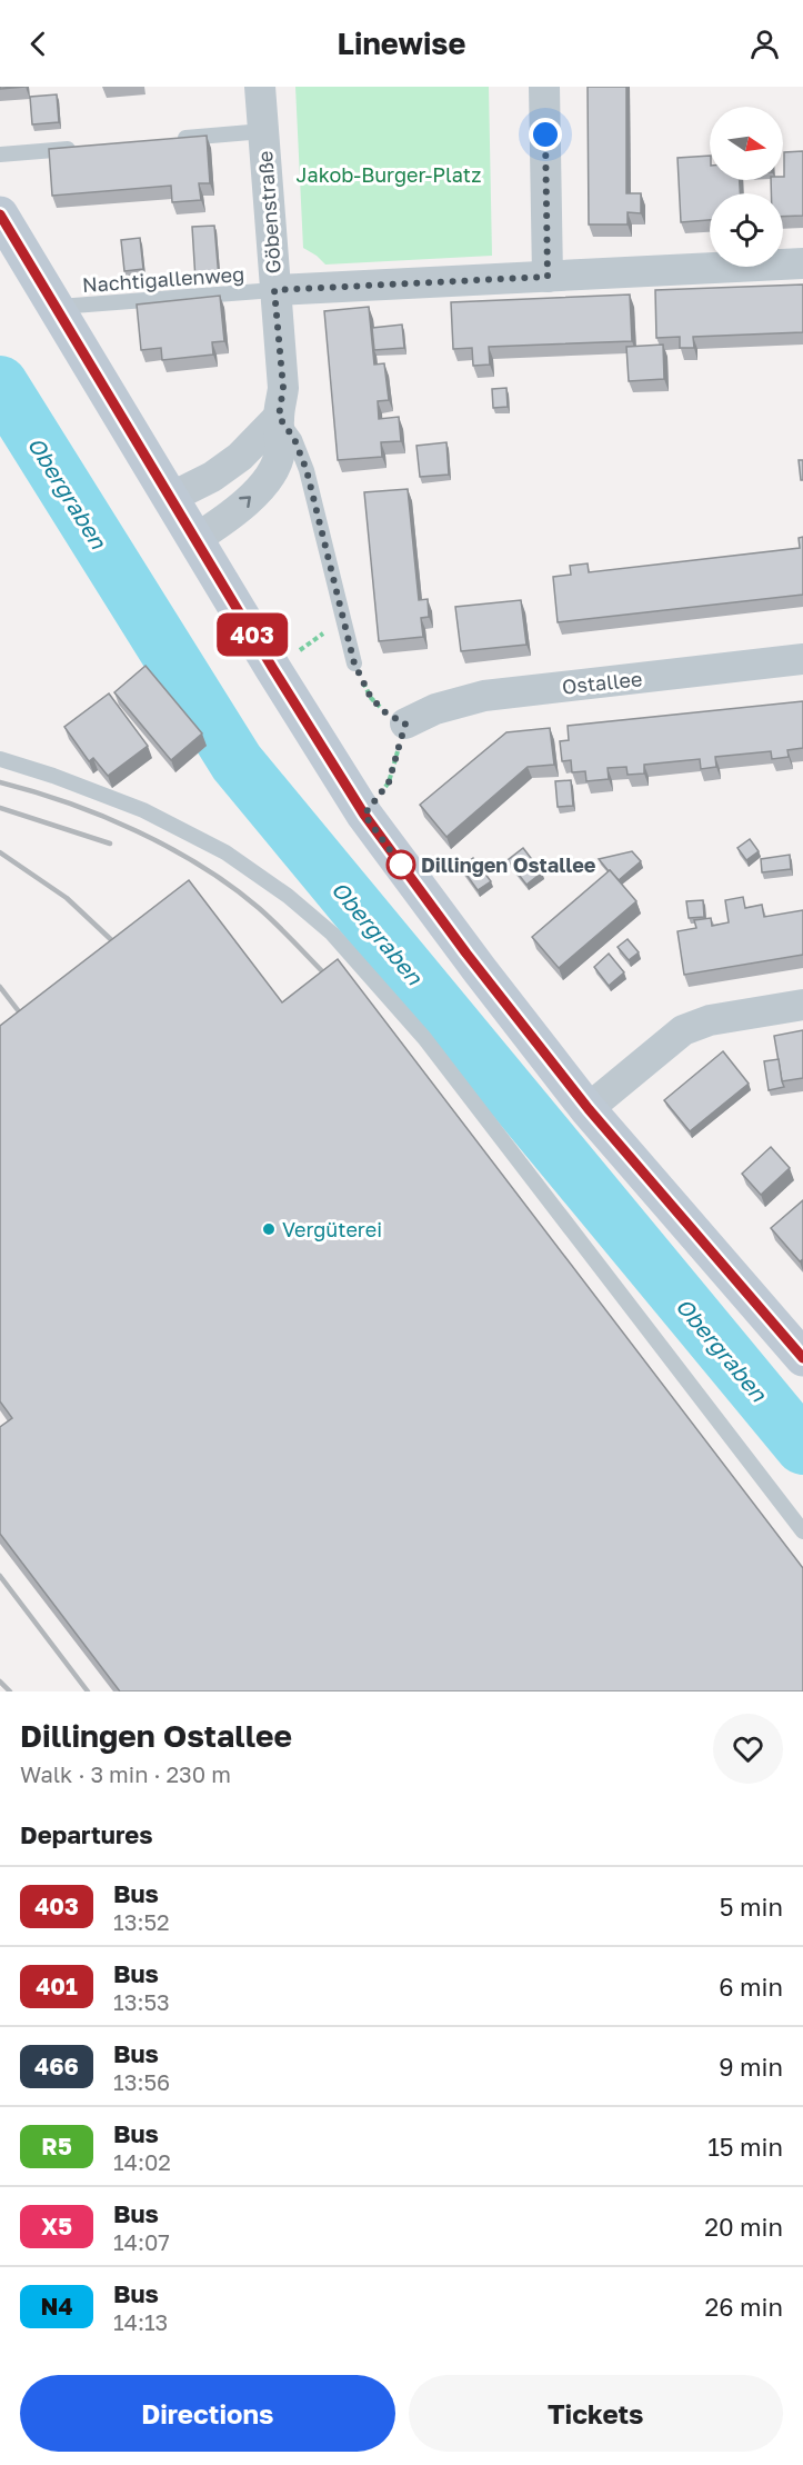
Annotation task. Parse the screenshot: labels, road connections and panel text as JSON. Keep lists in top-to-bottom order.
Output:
{
  "streets": {
    "street": ["Göbenstraße", "Ostallee"],
    "lane": ["Nachtigallenweg"]
  },
  "crossings": [
    ["Göbenstraße", "Nachtigallenweg"]
  ],
  "water": ["Obergraben"],
  "parks": ["Jakob-Burger-Platz"],
  "places": ["Dillingen Ostallee", "Vergüterei"],
  "lines": ["bus line 403"],
  "north": "right",
  "page": {
    "header": "Linewise",
    "on_map": "403",
    "heading": [
      ["Dillingen Ostallee", "Walk · 3 min · 230 m"],
      "Departures"
    ],
    "list": [
      {
        "mark": "403",
        "name": "Bus",
        "note": "13:52",
        "value": "5 min"
      },
      {
        "mark": "401",
        "name": "Bus",
        "note": "13:53",
        "value": "6 min"
      },
      {
        "mark": "466",
        "name": "Bus",
        "note": "13:56",
        "value": "9 min"
      },
      {
        "mark": "R5",
        "name": "Bus",
        "note": "14:02",
        "value": "15 min"
      },
      {
        "mark": "X5",
        "name": "Bus",
        "note": "14:07",
        "value": "20 min"
      },
      {
        "mark": "N4",
        "name": "Bus",
        "note": "14:13",
        "value": "26 min"
      }
    ],
    "buttons": ["Directions", "Tickets"]
  }
}
